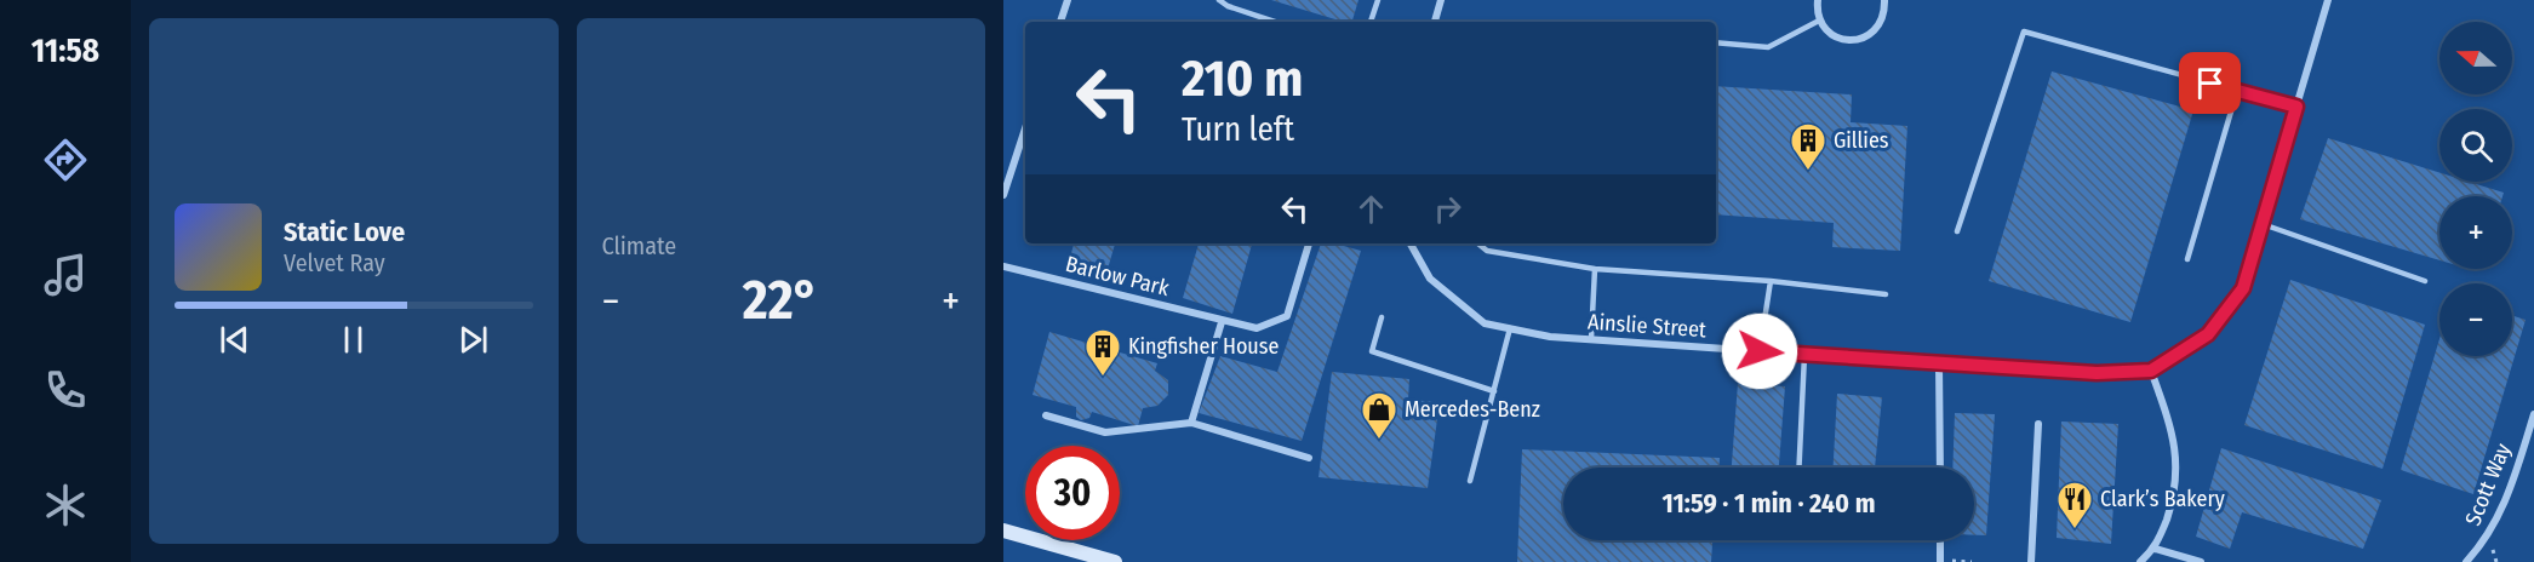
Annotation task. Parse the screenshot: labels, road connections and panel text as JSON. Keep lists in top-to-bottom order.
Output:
{
  "streets": {
    "street": ["Barlow Park", "Ainslie Street", "Scott Way"]
  },
  "places": {
    "building": ["Gillies", "Kingfisher House"],
    "shop": ["Mercedes-Benz"],
    "restaurant": ["Clark’s Bakery"]
  },
  "north": "left",
  "page": {
    "tabs": "11:58",
    "tile": "Climate",
    "map_buttons": ["+", "−"],
    "turn": ["210 m", "Turn left"],
    "song": ["Static Love", "Velvet Ray"],
    "heat": ["−", "22°", "+"],
    "limit": "30",
    "trip": "11:59 · 1 min · 240 m"
  }
}
